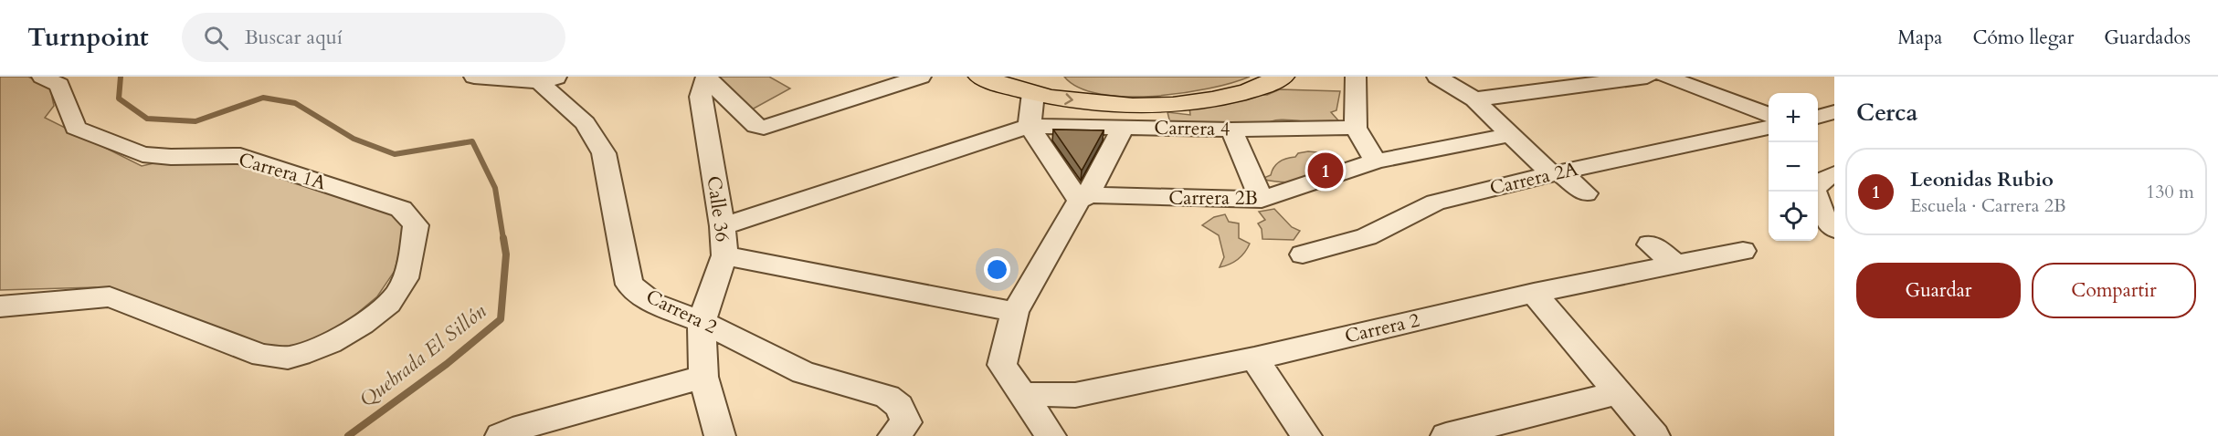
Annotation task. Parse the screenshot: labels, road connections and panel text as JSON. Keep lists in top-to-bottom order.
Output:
{
  "streets": {
    "main road": ["Carrera 4"],
    "street": [
      "Carrera 1A",
      "Carrera 2A",
      "Carrera 2B",
      "Calle 36",
      "Carrera 2"
    ]
  },
  "crossings": [
    ["Carrera 4", "Calle 36"],
    ["Calle 36", "Carrera 2"]
  ],
  "water": ["Quebrada El Sillón"],
  "page": {
    "header": "Turnpoint",
    "search": "Buscar aquí",
    "nav": ["Mapa", "Cómo llegar", "Guardados"],
    "heading": "Cerca",
    "map_buttons": ["+", "−"],
    "list": [
      {
        "mark": "1",
        "name": "Leonidas Rubio",
        "note": "Escuela · Carrera 2B",
        "value": "130 m"
      }
    ],
    "pins": "1",
    "buttons": ["Guardar", "Compartir"]
  }
}
